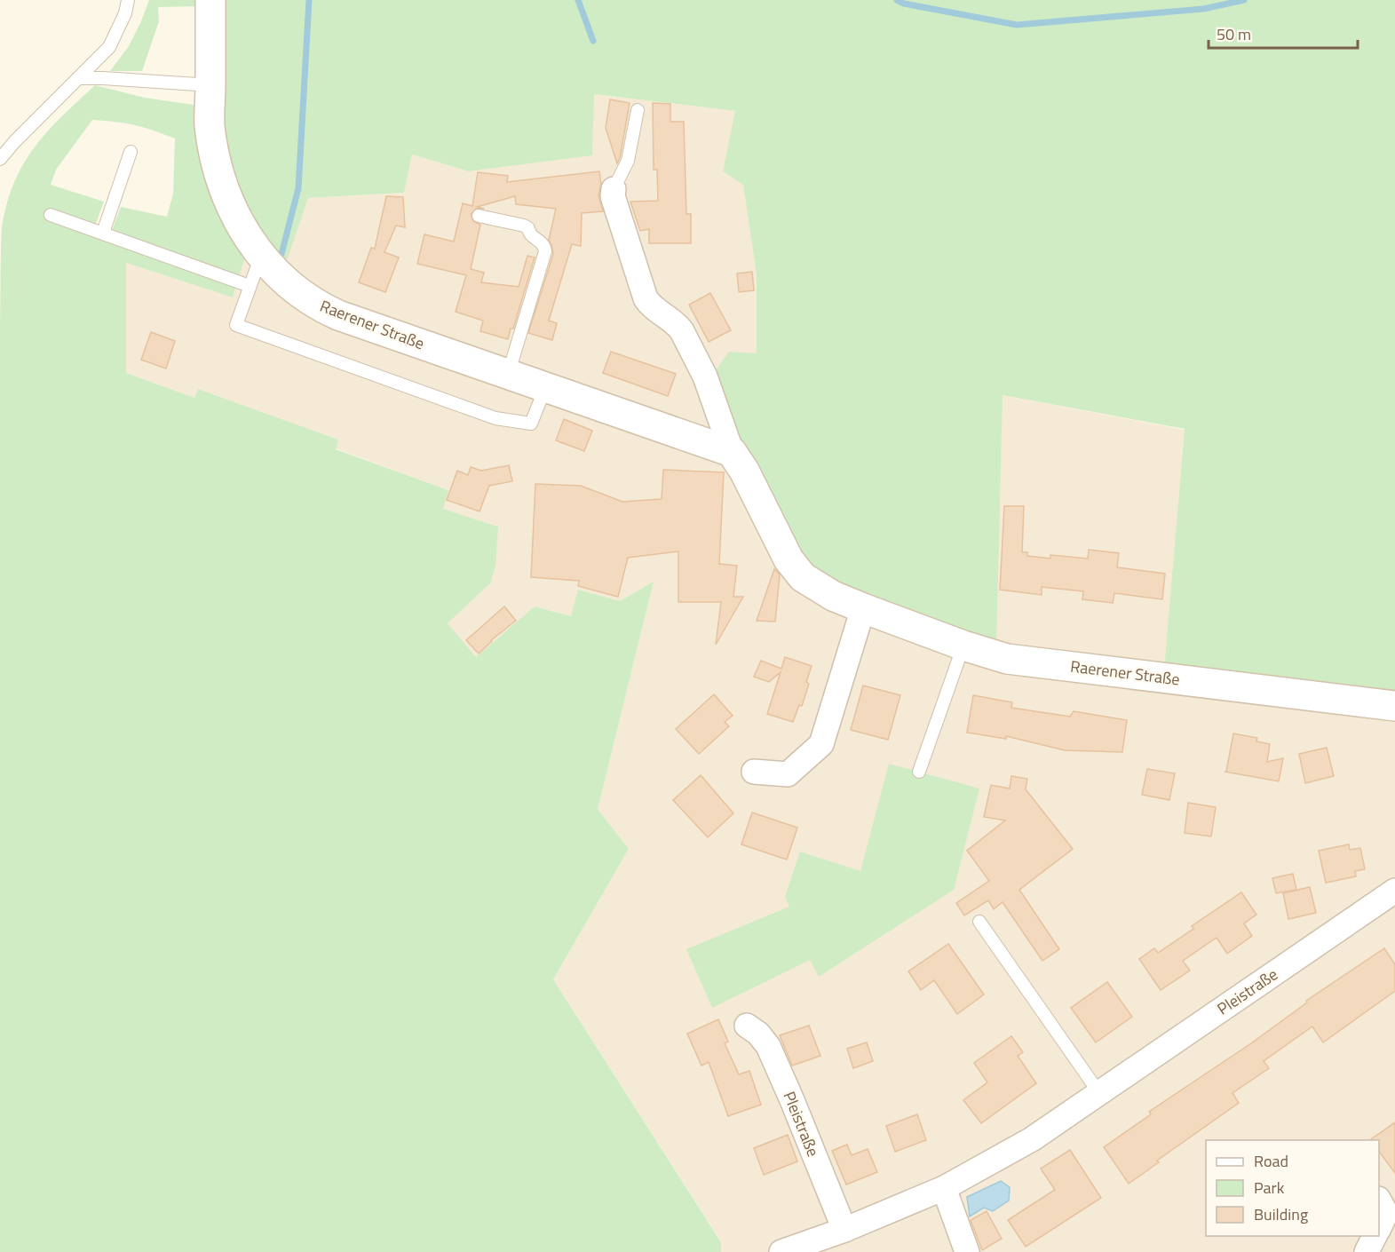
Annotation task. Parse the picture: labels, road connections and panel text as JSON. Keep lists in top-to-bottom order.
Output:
{
  "streets": {
    "street": ["Raerener Straße", "Pleistraße"]
  },
  "legend": ["Road", "Park", "Building"],
  "scale_bar": "50 m"
}
